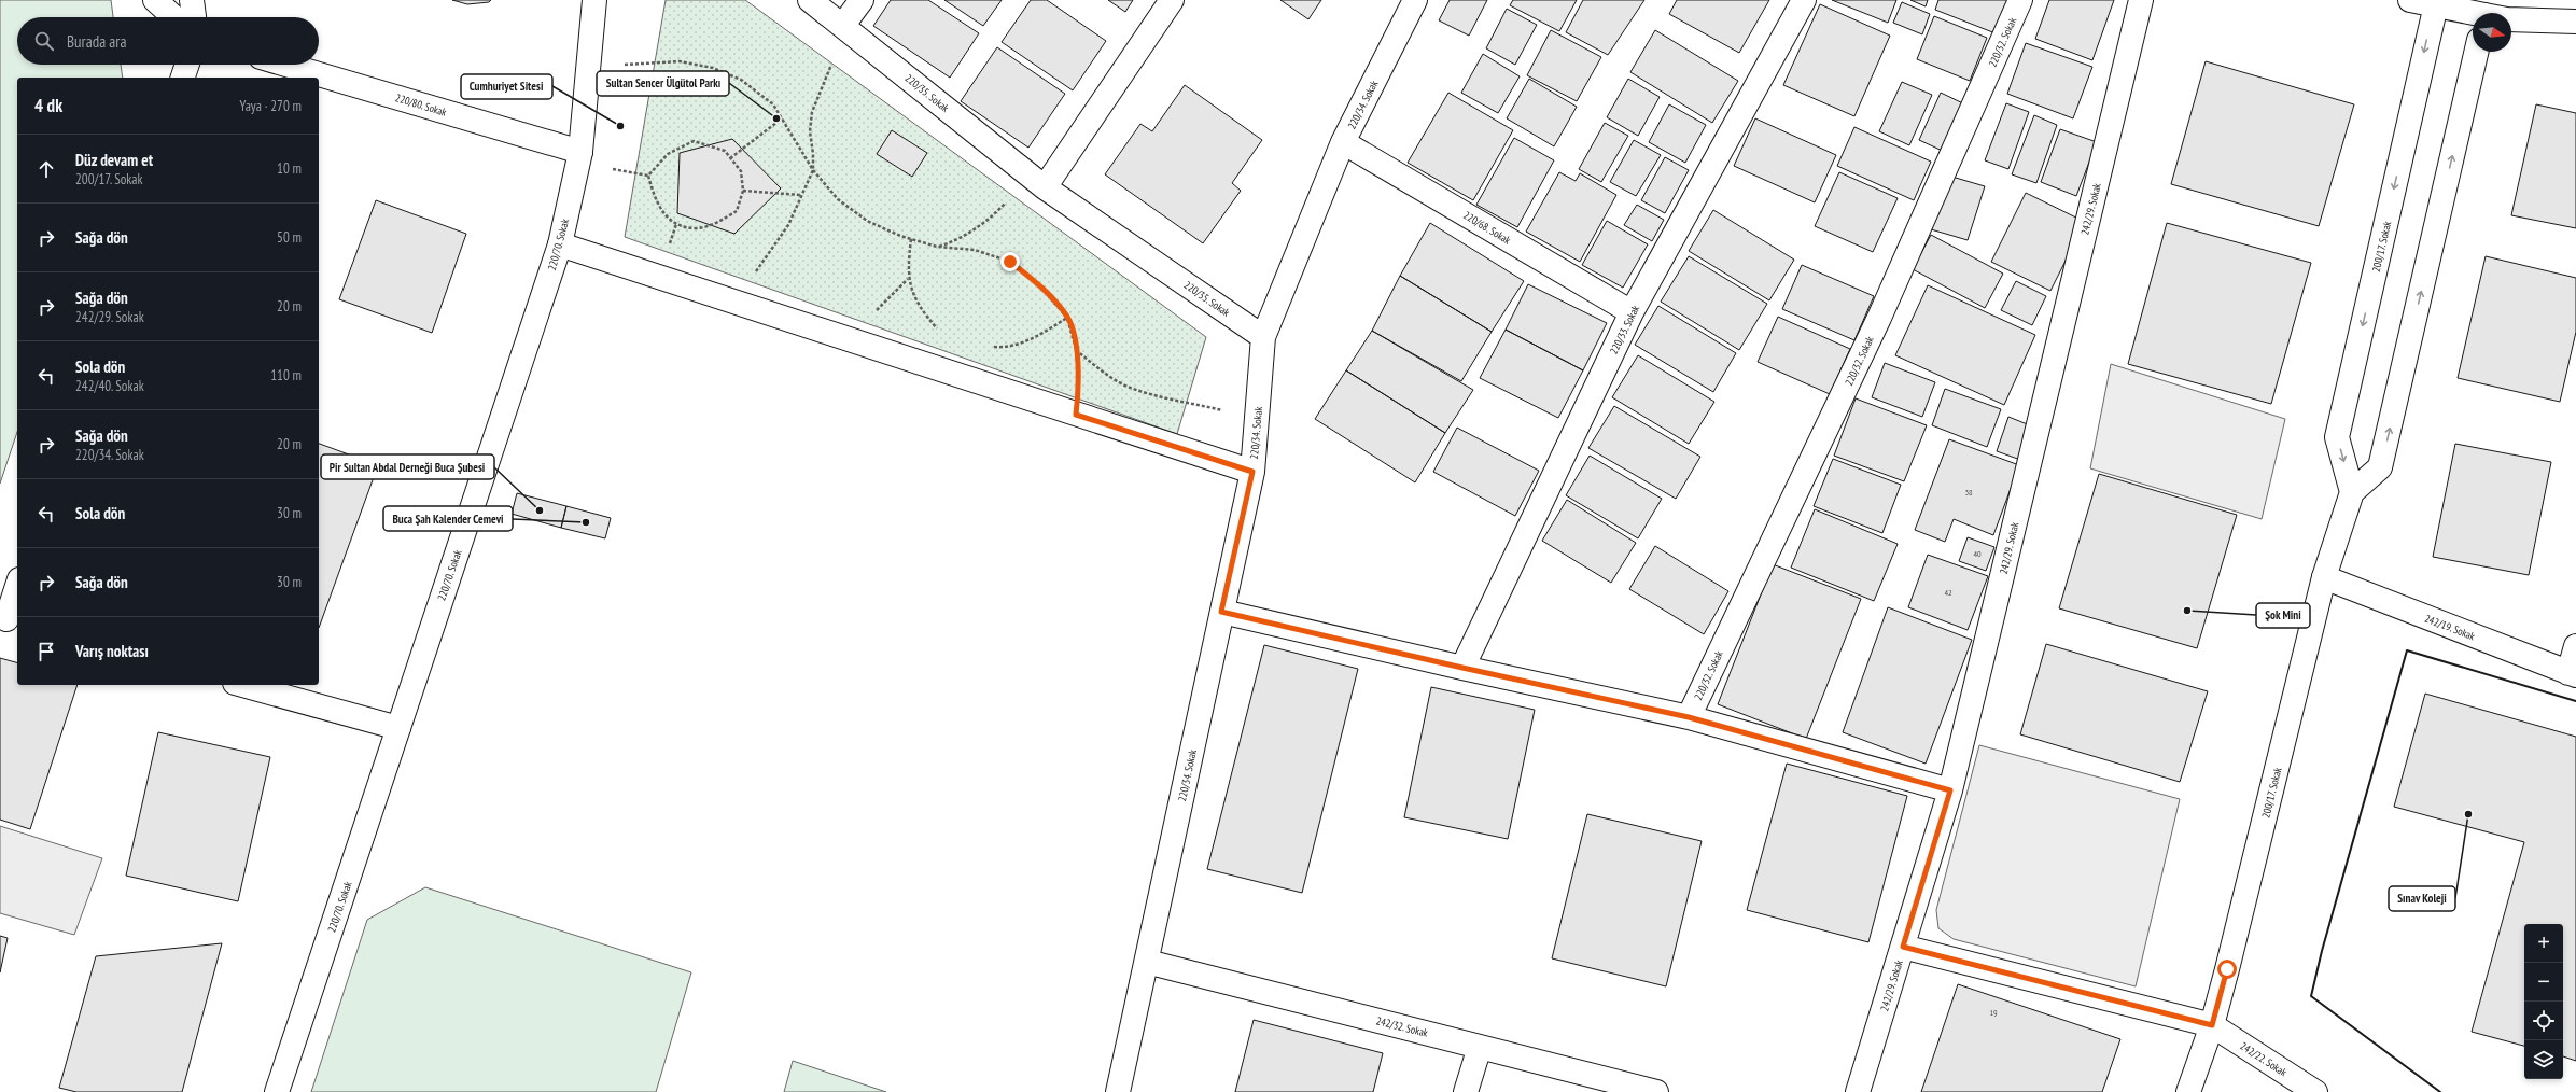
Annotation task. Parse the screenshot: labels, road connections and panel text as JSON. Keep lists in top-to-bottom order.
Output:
{
  "streets": {
    "street": [
      "220/32. Sokak",
      "220/35. Sokak",
      "220/80. Sokak",
      "220/34. Sokak",
      "242/29. Sokak",
      "220/68. Sokak",
      "220/70. Sokak",
      "200/17. Sokak",
      "220/33. Sokak",
      "242/19. Sokak",
      "242/32. Sokak",
      "242/22. Sokak"
    ]
  },
  "crossings": [
    ["220/35. Sokak", "220/34. Sokak"],
    ["220/80. Sokak", "220/70. Sokak"],
    ["220/34. Sokak", "220/68. Sokak"],
    ["220/34. Sokak", "242/32. Sokak"],
    ["242/29. Sokak", "242/22. Sokak"],
    ["220/68. Sokak", "220/33. Sokak"],
    ["200/17. Sokak", "242/19. Sokak"],
    ["200/17. Sokak", "242/22. Sokak"]
  ],
  "places": [
    "Sultan Sencer Ülgütol Parkı",
    "Cumhuriyet Sitesi",
    "Pir Sultan Abdal Derneği Buca Şubesi",
    "Buca Şah Kalender Cemevi",
    "Şok Mini",
    "Sınav Koleji"
  ],
  "house_numbers": [
    "38",
    "40",
    "42",
    "19"
  ],
  "north": "right",
  "page": {
    "search": "Burada ara",
    "heading": ["4 dk", "Yaya · 270 m"],
    "list": [
      ["Düz devam et", "200/17. Sokak", "10 m"],
      ["Sağa dön", "50 m"],
      ["Sağa dön", "242/29. Sokak", "20 m"],
      ["Sola dön", "242/40. Sokak", "110 m"],
      ["Sağa dön", "220/34. Sokak", "20 m"],
      ["Sola dön", "30 m"],
      ["Sağa dön", "30 m"],
      "Varış noktası"
    ],
    "map_buttons": ["+", "−"]
  }
}
